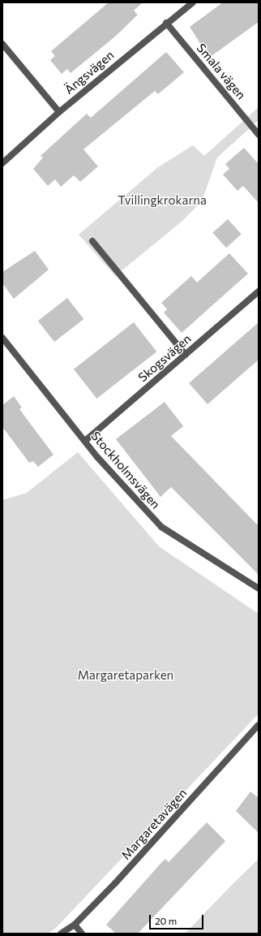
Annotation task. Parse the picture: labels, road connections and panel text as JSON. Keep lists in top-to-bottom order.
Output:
{
  "streets": {
    "street": [
      "Smala vägen",
      "Ängsvägen",
      "Skogsvägen",
      "Stockholmsvägen",
      "Margaretavägen"
    ]
  },
  "crossings": [
    ["Smala vägen", "Ängsvägen"],
    ["Skogsvägen", "Stockholmsvägen"]
  ],
  "parks": ["Tvillingkrokarna", "Margaretaparken"],
  "scale_bar": "20 m"
}
